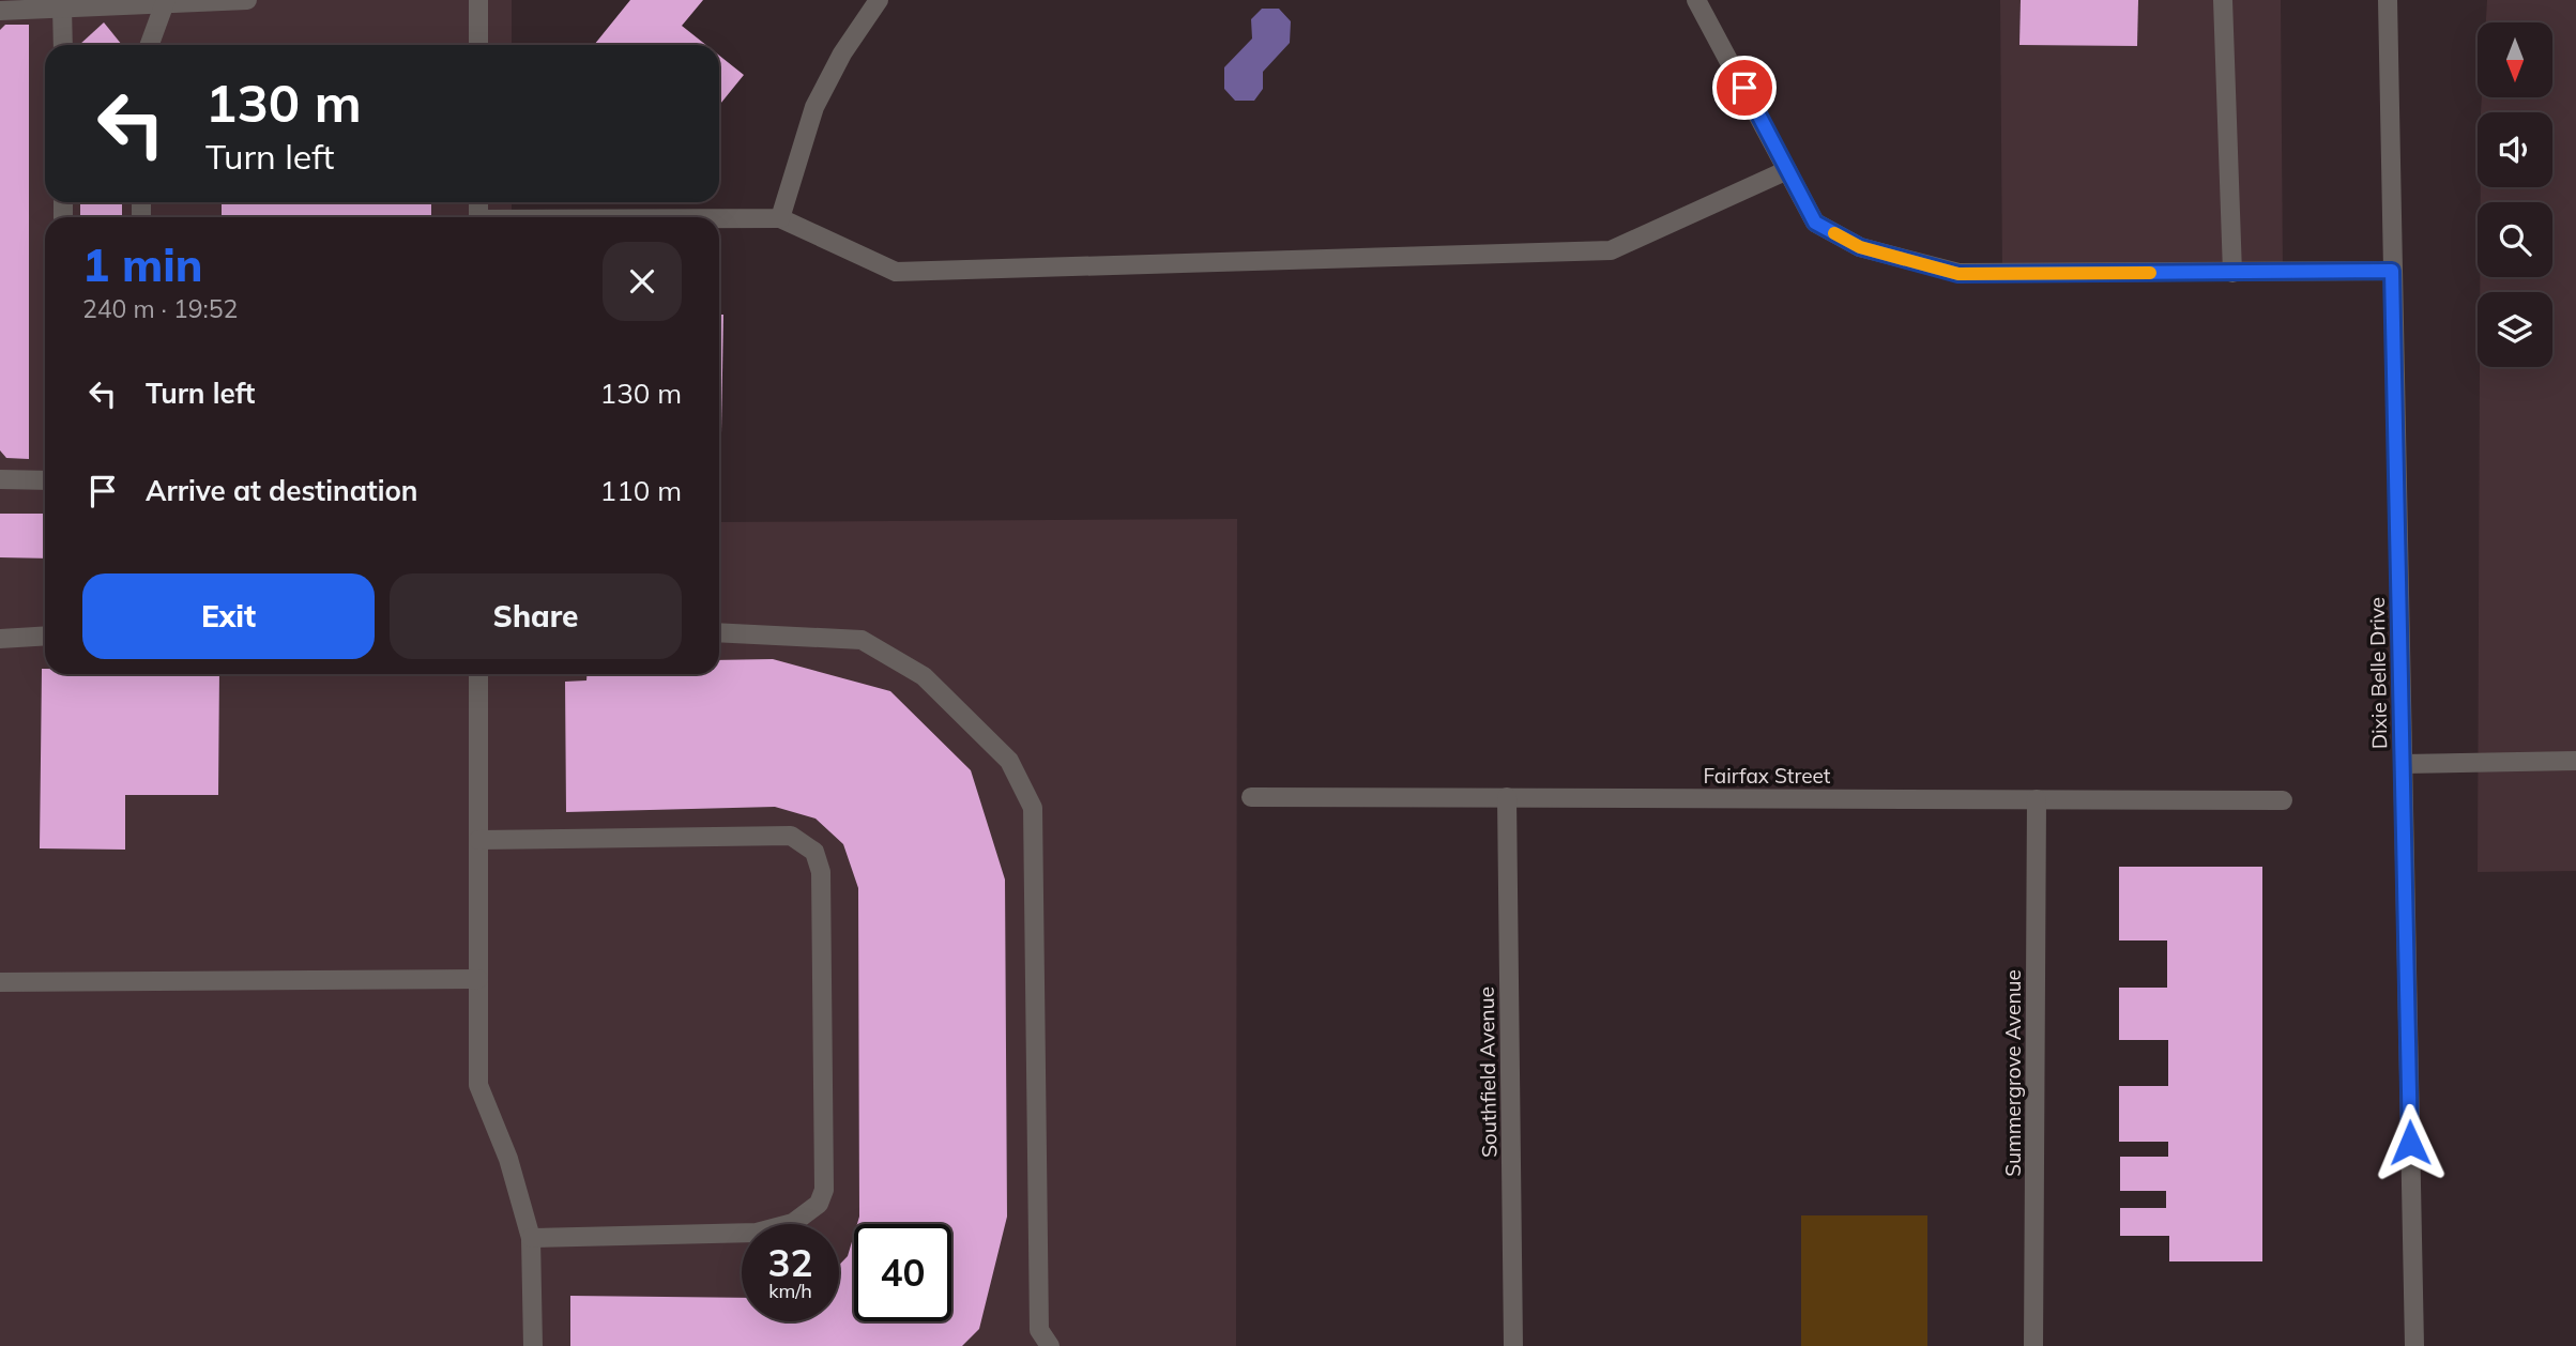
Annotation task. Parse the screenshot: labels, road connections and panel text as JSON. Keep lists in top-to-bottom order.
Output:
{
  "streets": {
    "street": [
      "Dixie Belle Drive",
      "Fairfax Street",
      "Southfield Avenue",
      "Summergrove Avenue"
    ]
  },
  "crossings": [
    ["Fairfax Street", "Southfield Avenue"],
    ["Fairfax Street", "Summergrove Avenue"]
  ],
  "north": "bottom",
  "page": {
    "turn": ["130 m", "Turn left"],
    "heading": ["1 min", "240 m · 19:52"],
    "list": [
      {
        "name": "Turn left",
        "value": "130 m"
      },
      {
        "name": "Arrive at destination",
        "value": "110 m"
      }
    ],
    "buttons": ["Exit", "Share"],
    "speed": "32 km/h",
    "limit": "40"
  }
}
